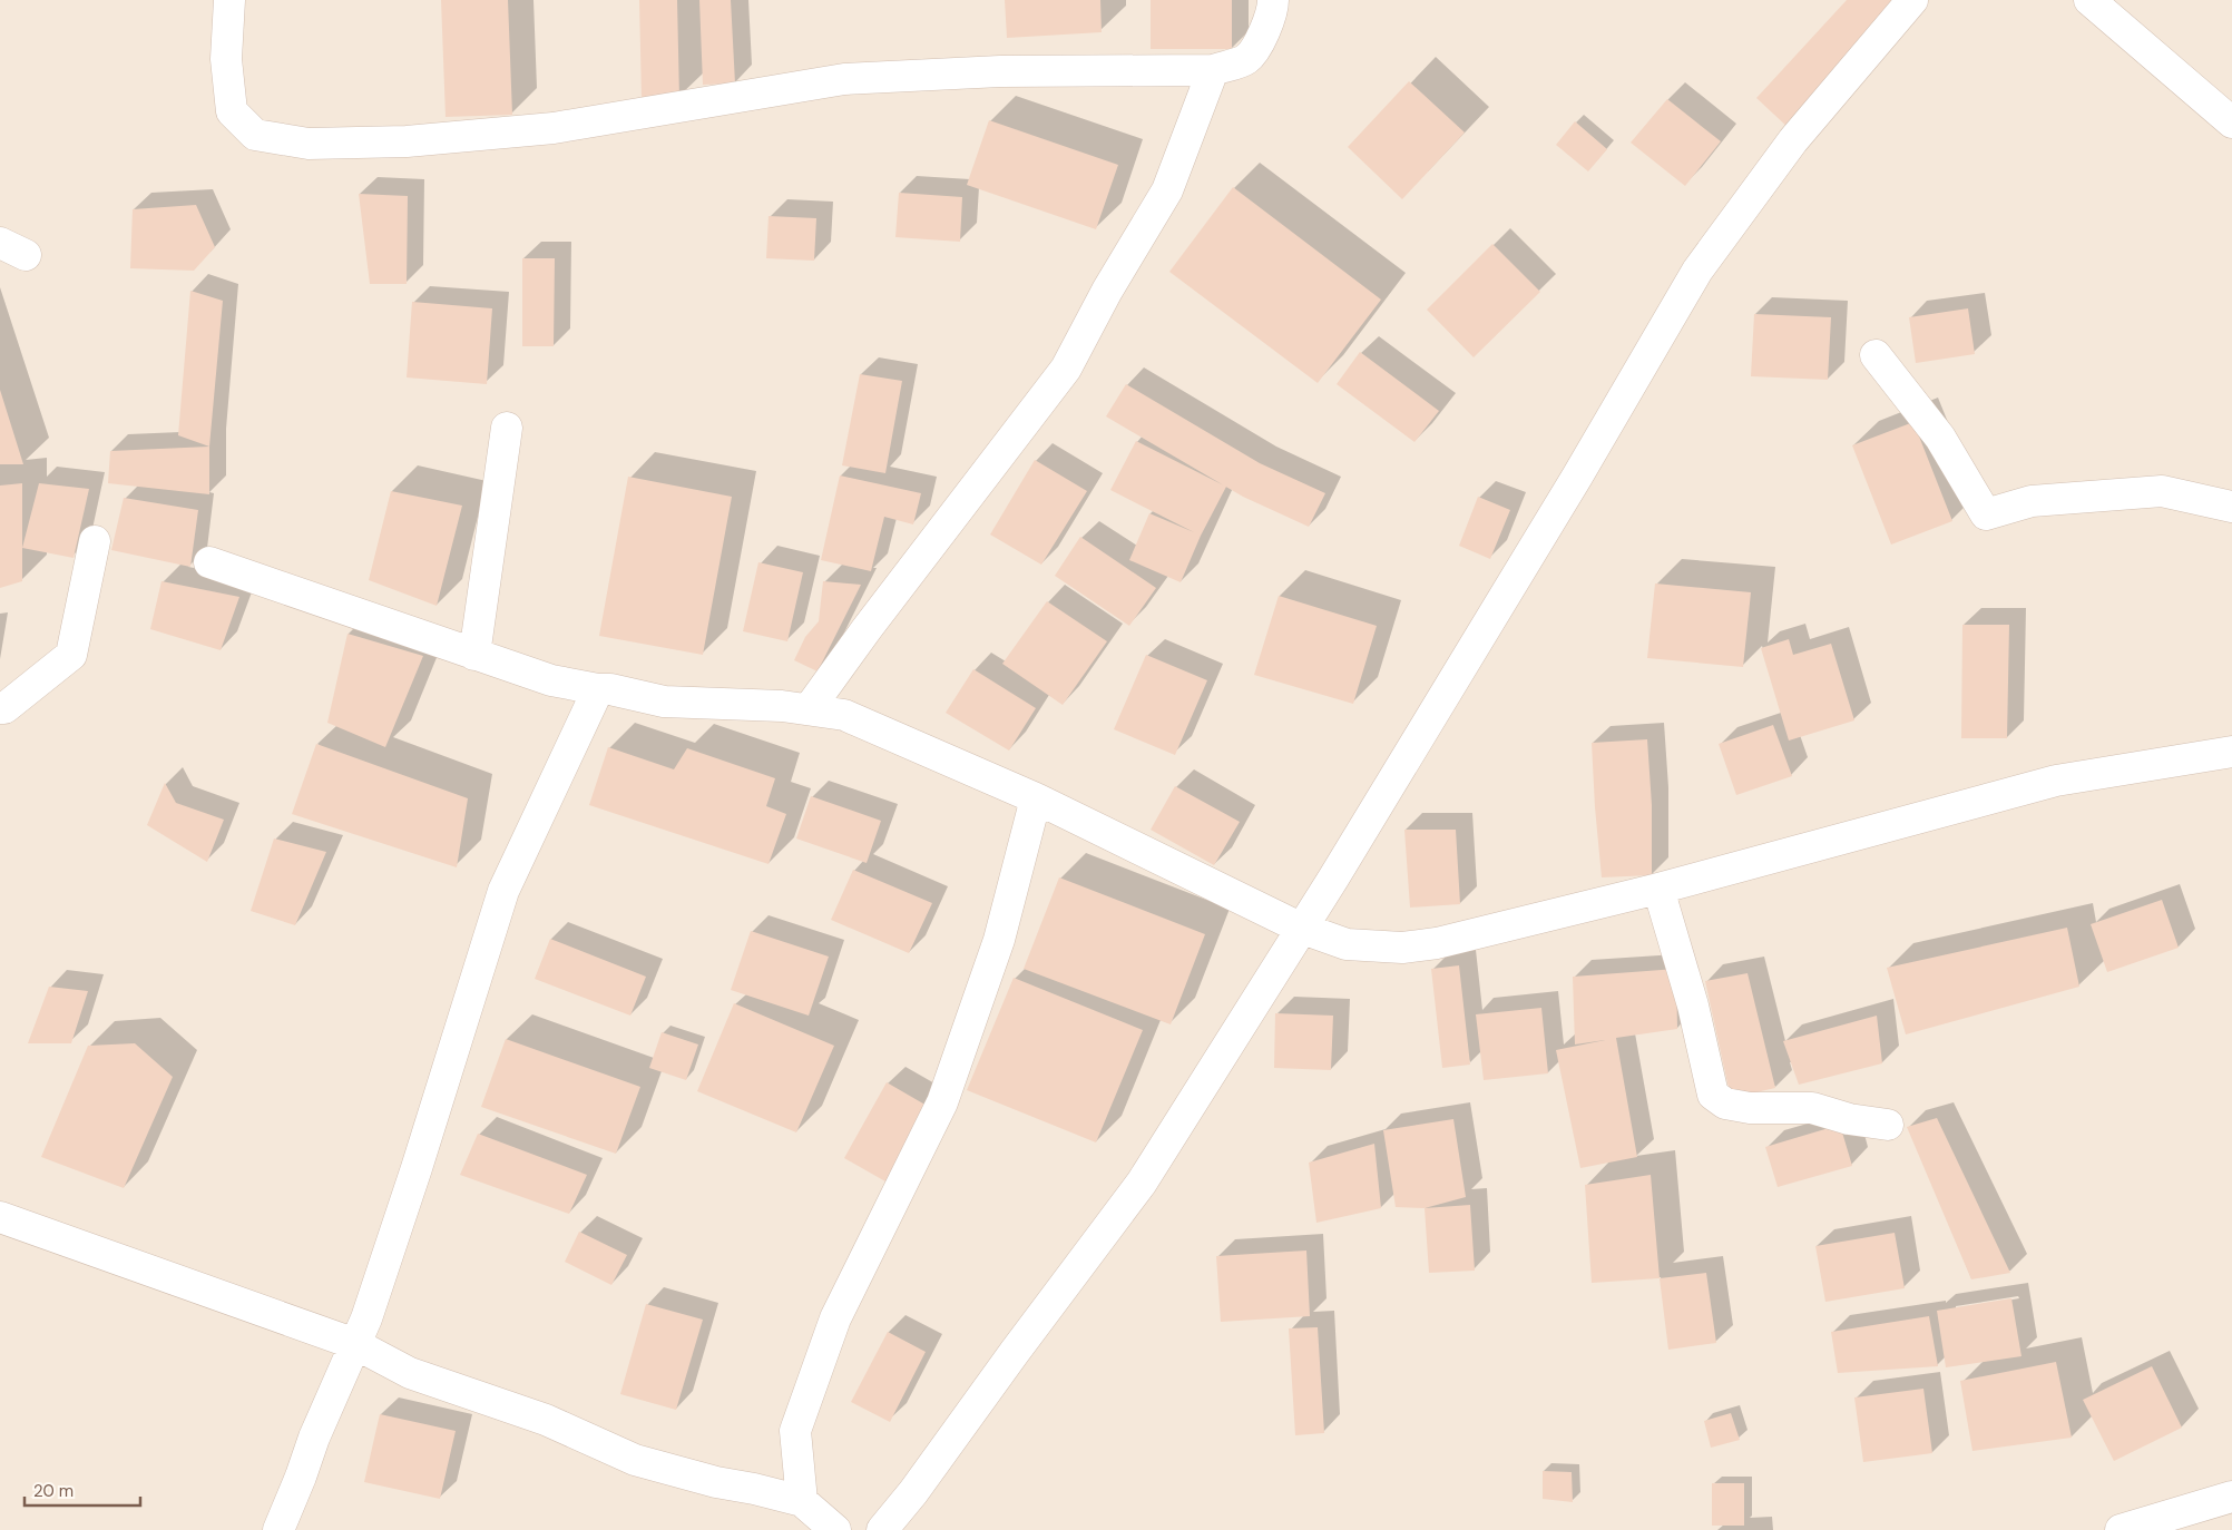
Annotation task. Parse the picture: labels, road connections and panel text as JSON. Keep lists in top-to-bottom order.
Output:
{
  "scale_bar": "20 m"
}
